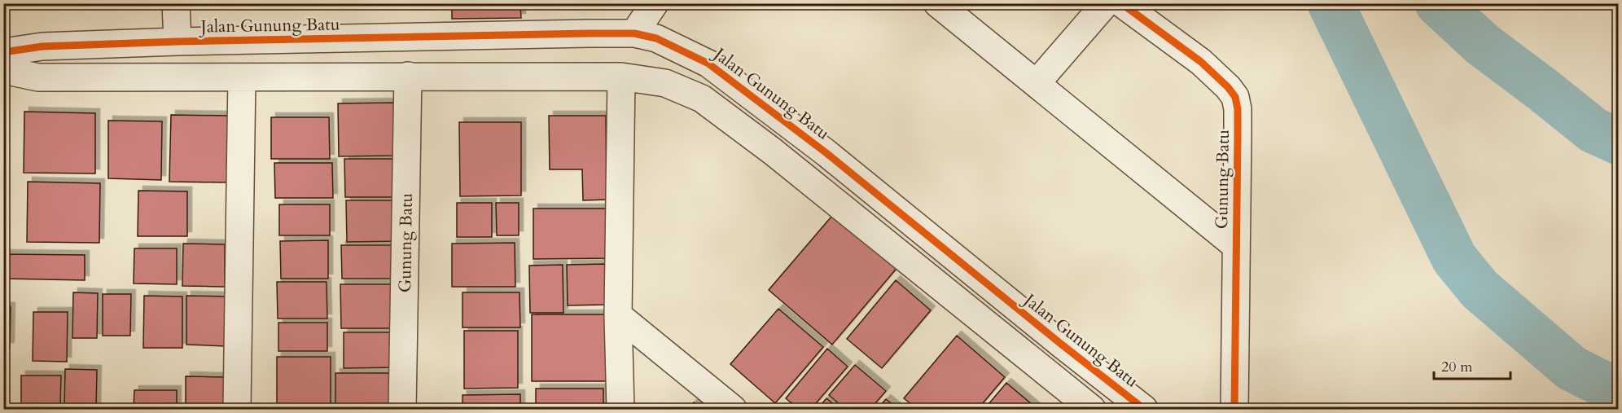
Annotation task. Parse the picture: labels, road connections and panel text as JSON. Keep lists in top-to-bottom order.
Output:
{
  "streets": {
    "street": ["Jalan Gunung Batu", "Gunung Batu"]
  },
  "scale_bar": "20 m"
}
